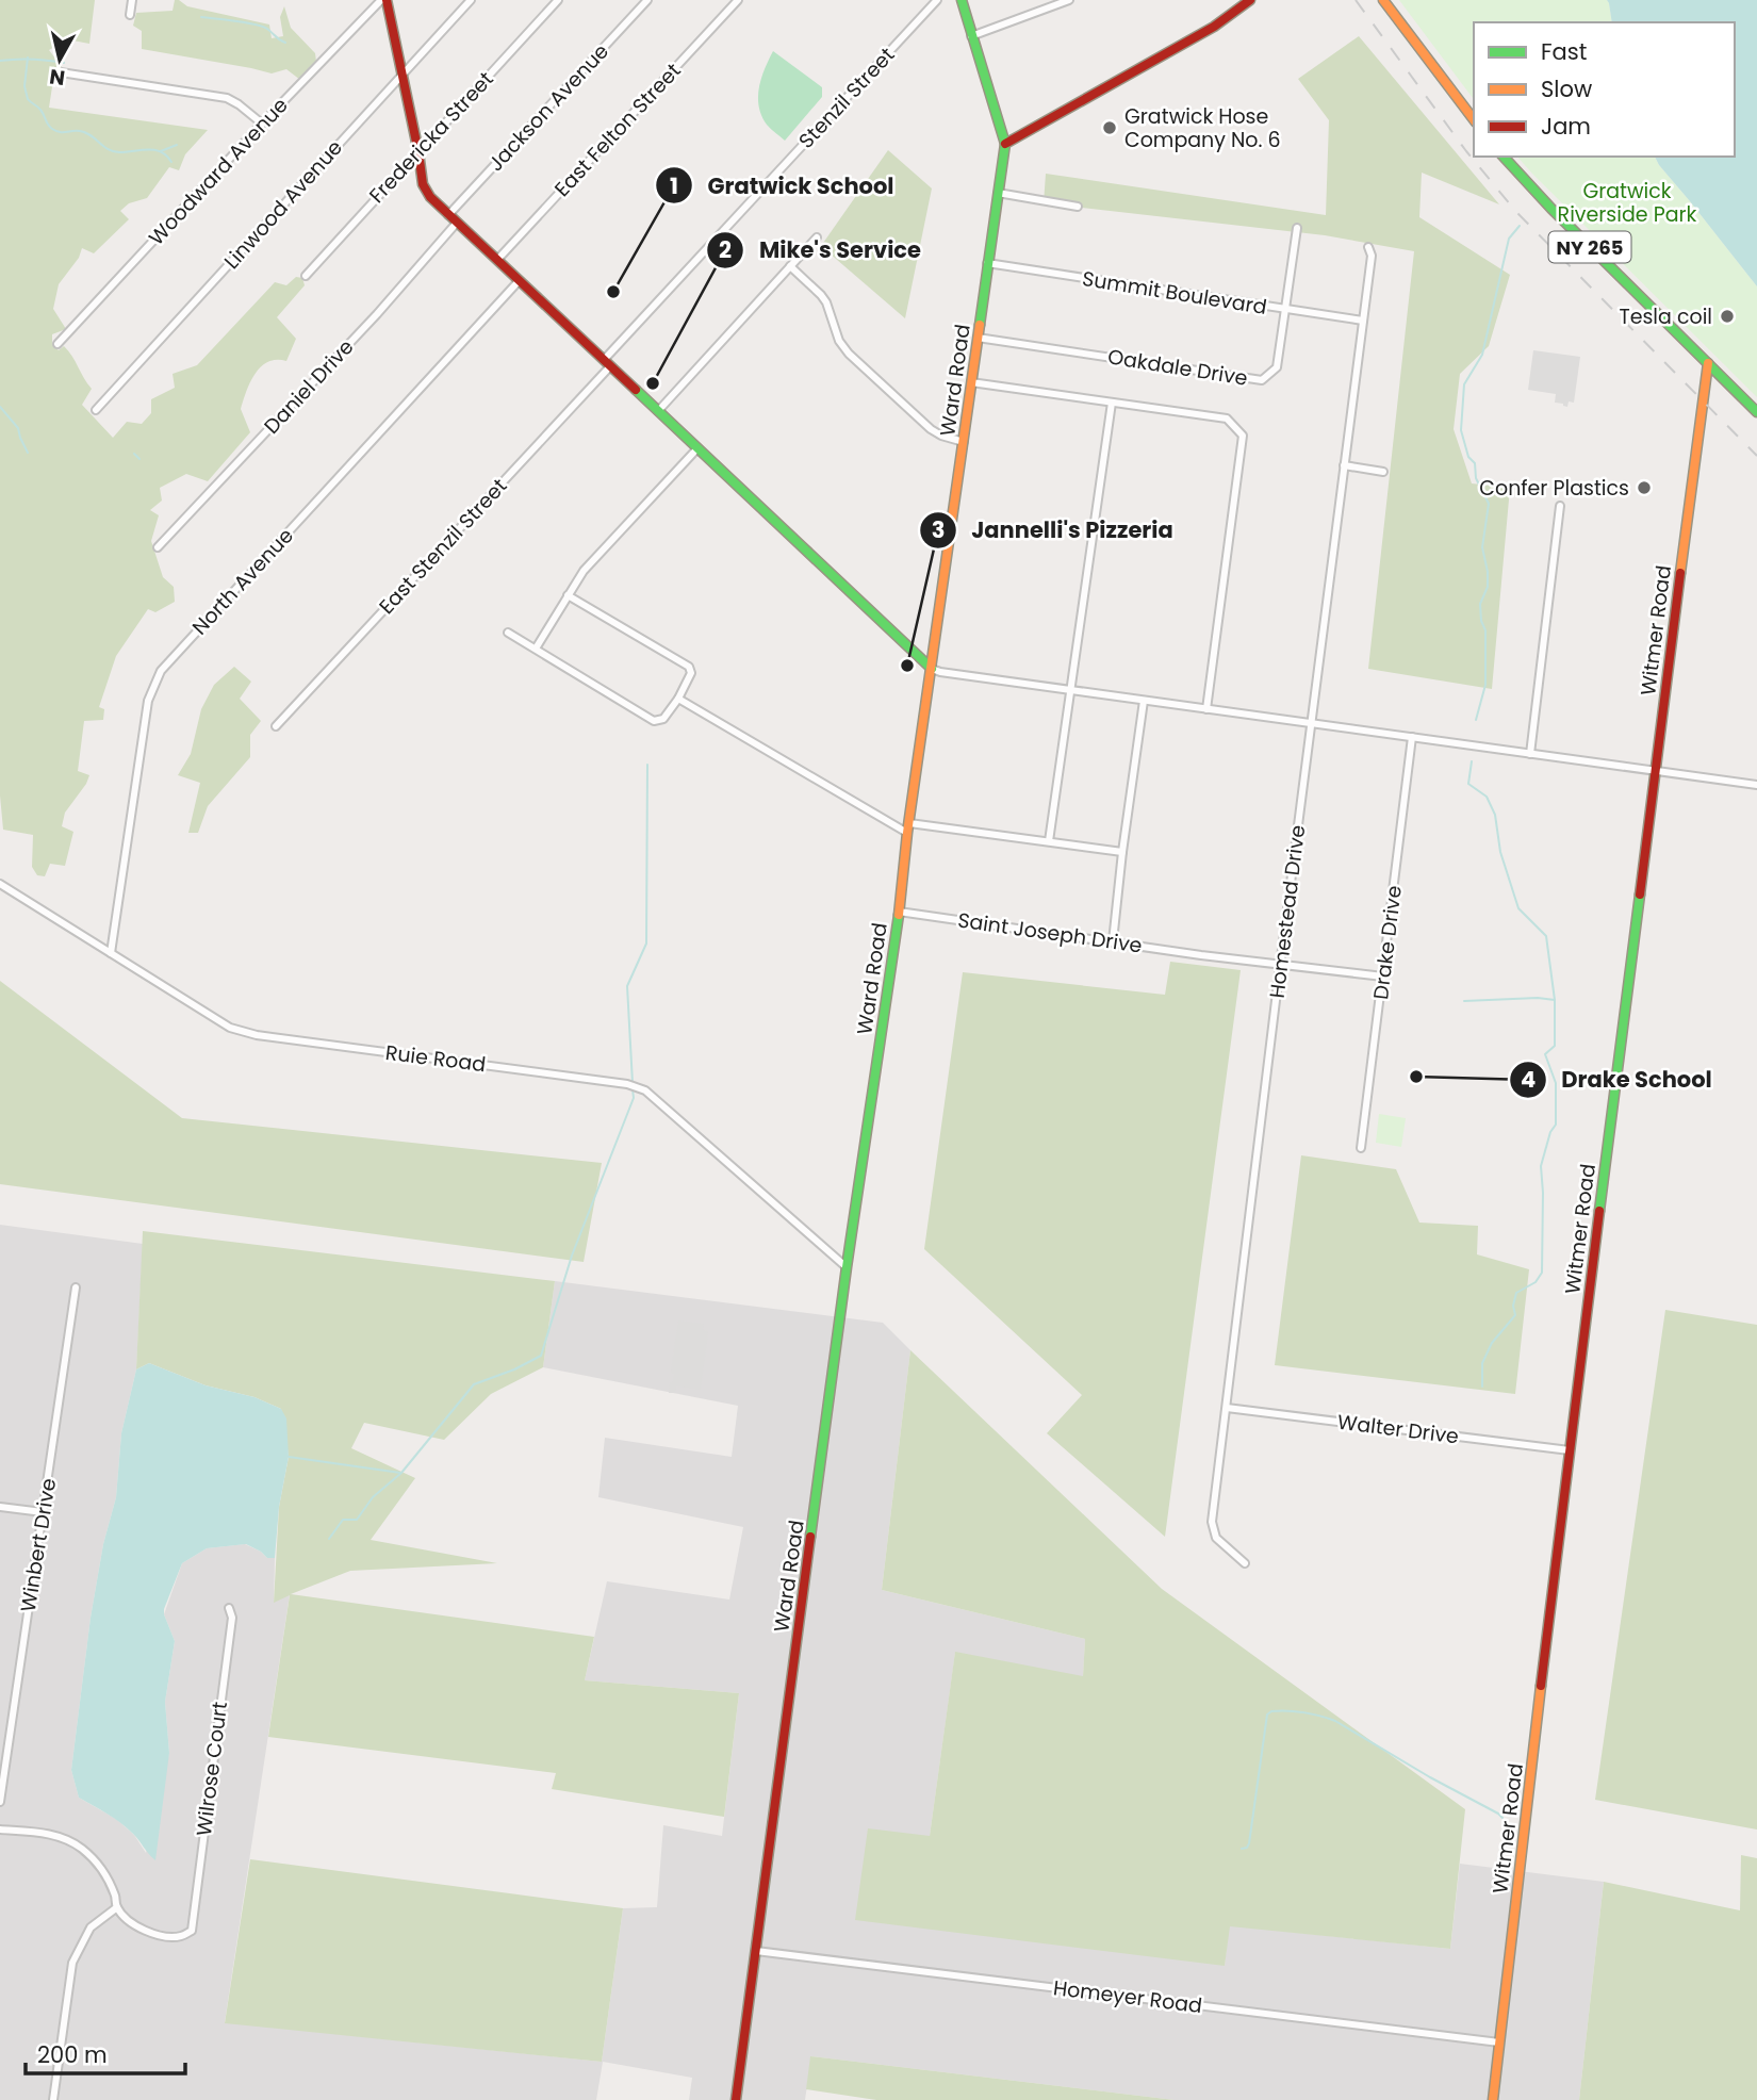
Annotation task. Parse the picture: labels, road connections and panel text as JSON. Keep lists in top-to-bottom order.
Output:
{
  "streets": {
    "main road": ["NY 265", "Ward Road", "Witmer Road"],
    "street": [
      "Stenzil Street",
      "Jackson Avenue",
      "East Felton Street",
      "Fredericka Street",
      "Woodward Avenue",
      "Linwood Avenue",
      "Summit Boulevard",
      "Oakdale Drive",
      "Daniel Drive",
      "East Stenzil Street",
      "North Avenue",
      "Homestead Drive",
      "Saint Joseph Drive",
      "Drake Drive",
      "Ruie Road",
      "Walter Drive",
      "Winbert Drive",
      "Wilrose Court",
      "Homeyer Road"
    ]
  },
  "crossings": [
    ["Stenzil Street", "East Stenzil Street"],
    ["NY 265", "Witmer Road"],
    ["Summit Boulevard", "Oakdale Drive"],
    ["Summit Boulevard", "Ward Road"],
    ["Summit Boulevard", "Homestead Drive"],
    ["Oakdale Drive", "Ward Road"],
    ["Ward Road", "Saint Joseph Drive"],
    ["Ward Road", "Ruie Road"],
    ["Ward Road", "Homeyer Road"],
    ["North Avenue", "Ruie Road"],
    ["Witmer Road", "Walter Drive"],
    ["Witmer Road", "Homeyer Road"],
    ["Homestead Drive", "Saint Joseph Drive"],
    ["Homestead Drive", "Walter Drive"],
    ["Saint Joseph Drive", "Drake Drive"]
  ],
  "parks": ["Gratwick Riverside Park"],
  "places": [
    "Gratwick Hose Company No. 6",
    "Gratwick School",
    "Tesla coil",
    "Mike's Service",
    "Confer Plastics",
    "Jannelli's Pizzeria",
    "Drake School"
  ],
  "legend": ["Fast", "Slow", "Jam"],
  "scale_bar": "200 m",
  "north": "bottom"
}
